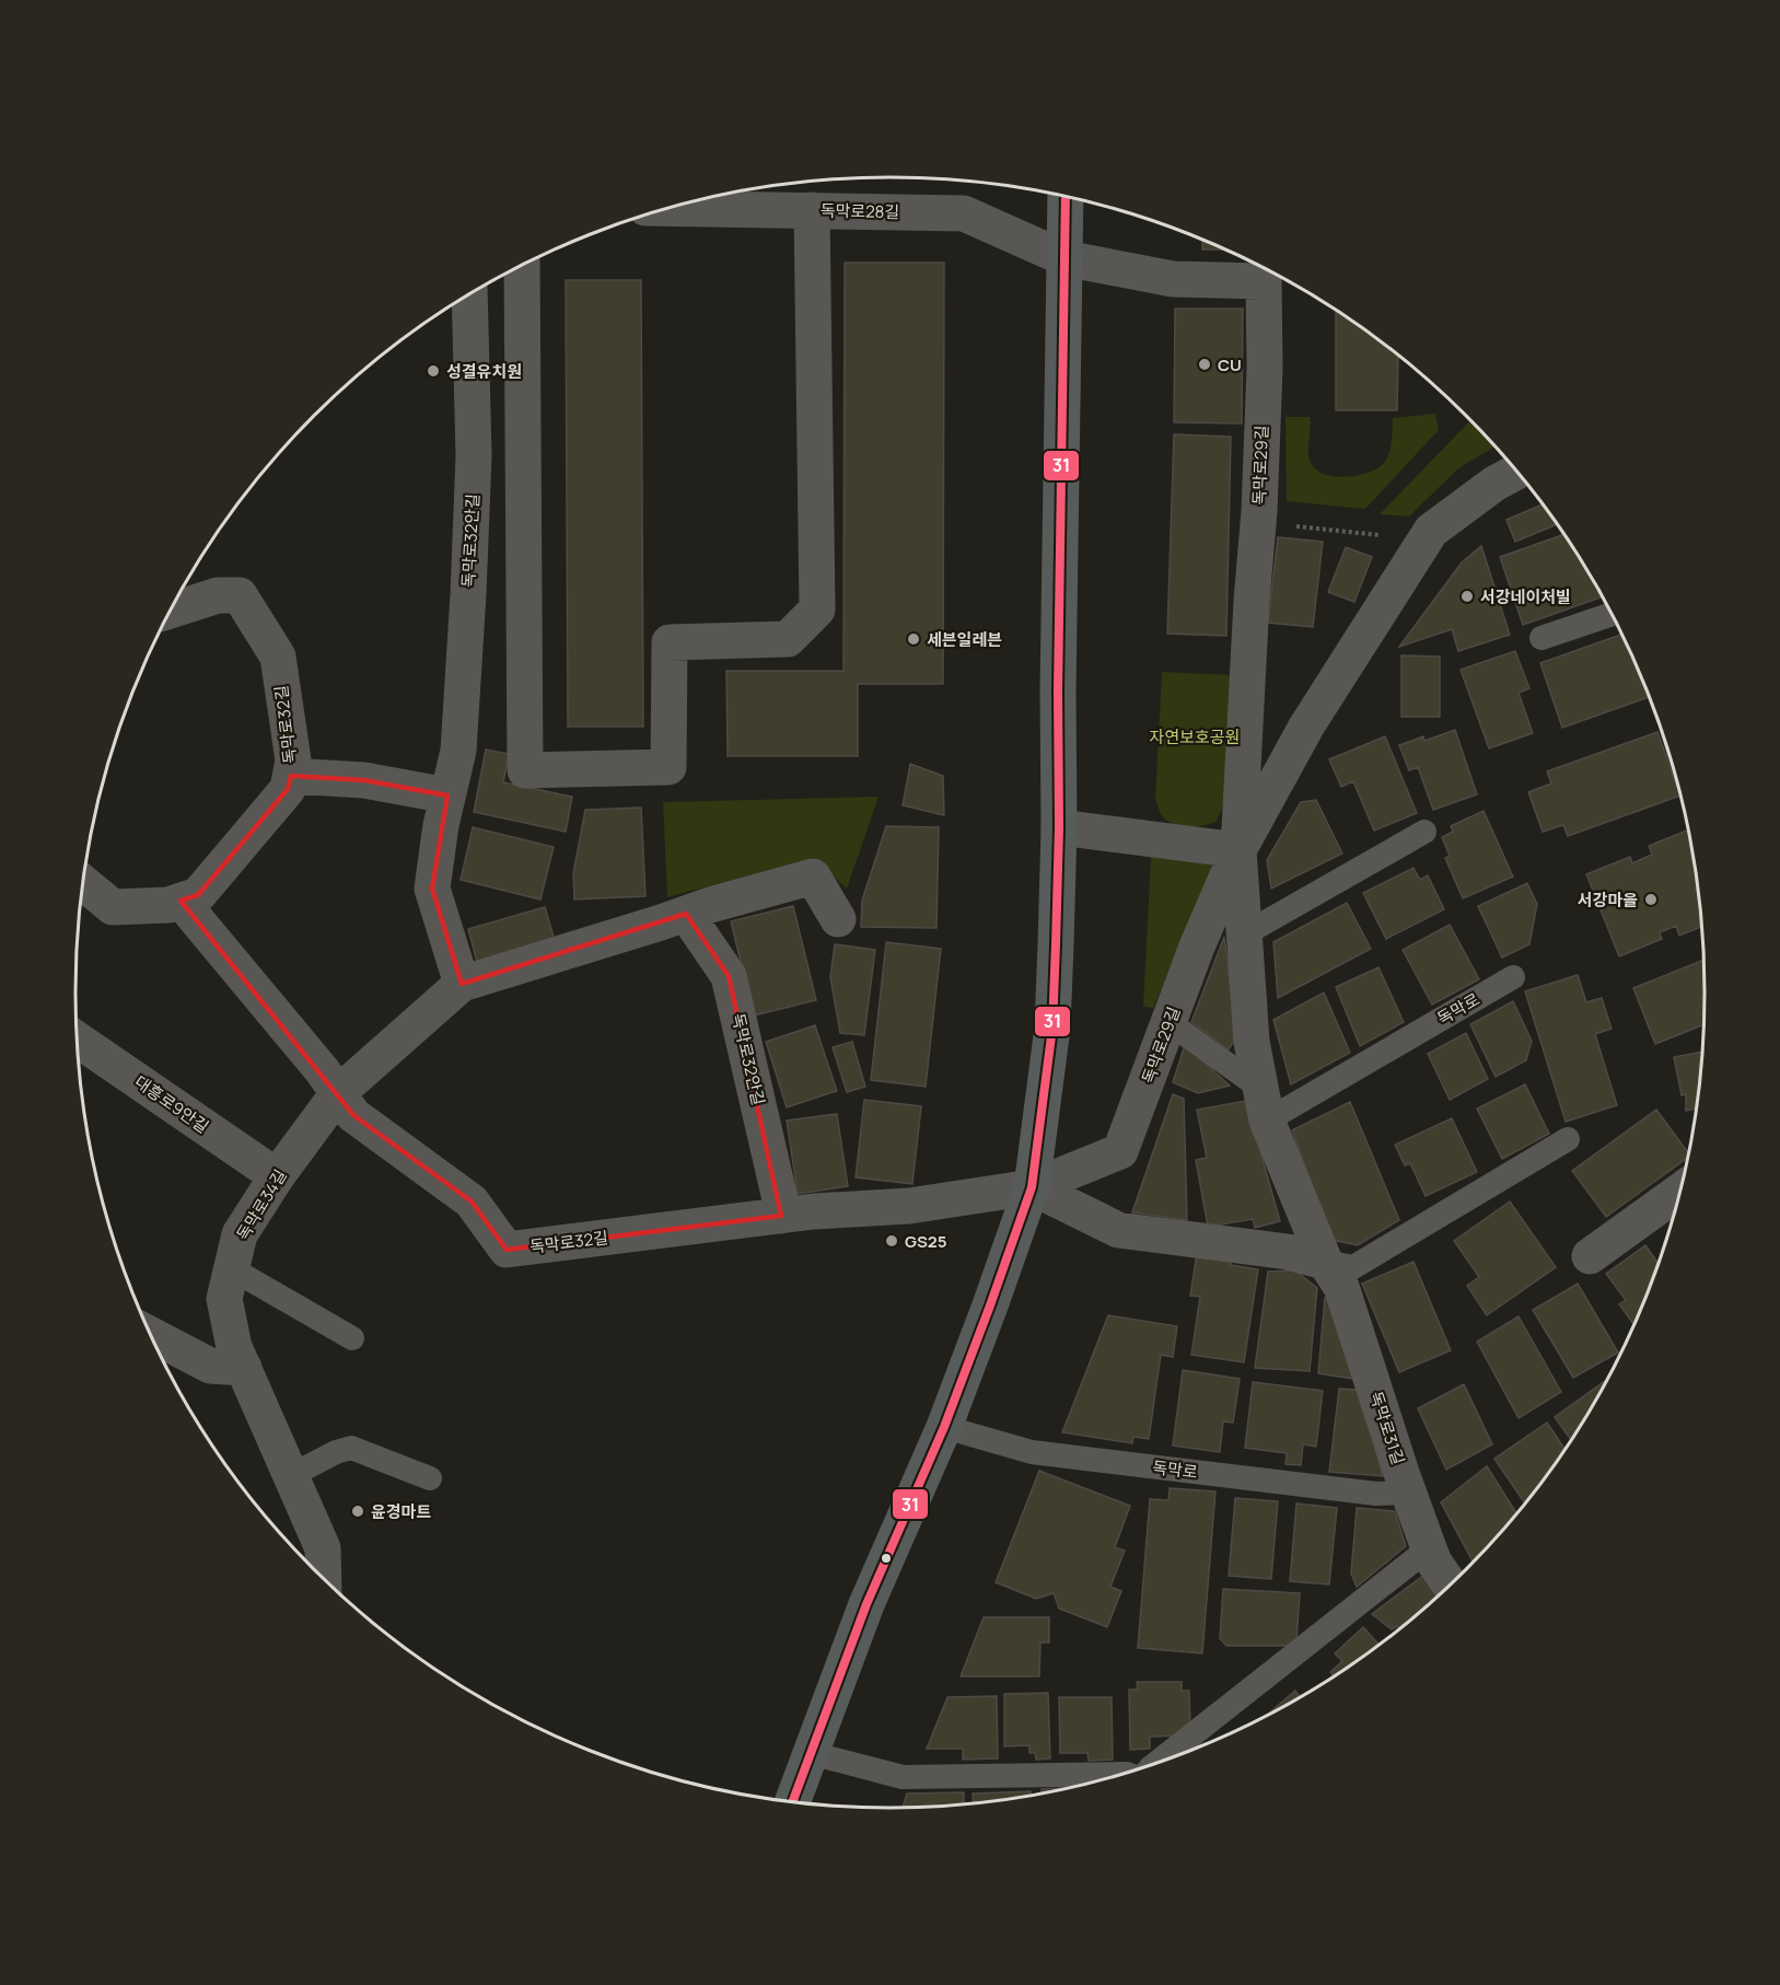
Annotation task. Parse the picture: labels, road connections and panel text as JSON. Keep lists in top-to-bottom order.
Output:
{
  "streets": {
    "street": [
      "독막로28길",
      "독막로29길",
      "독막로32안길",
      "독막로32길",
      "대흥로9안길",
      "독막로34길",
      "독막로31길"
    ],
    "lane": ["독막로"]
  },
  "crossings": [
    ["독막로28길", "독막로29길"],
    ["독막로29길", "독막로32길"],
    ["독막로32안길", "독막로32길"],
    ["독막로32길", "독막로34길"],
    ["독막로", "독막로31길"],
    ["대흥로9안길", "독막로34길"]
  ],
  "parks": ["자연보호공원"],
  "places": [
    "CU",
    "성결유치원",
    "서강네이처빌",
    "세븐일레븐",
    "서강마을",
    "GS25",
    "윤경마트"
  ],
  "lines": ["transit line 31"]
}
